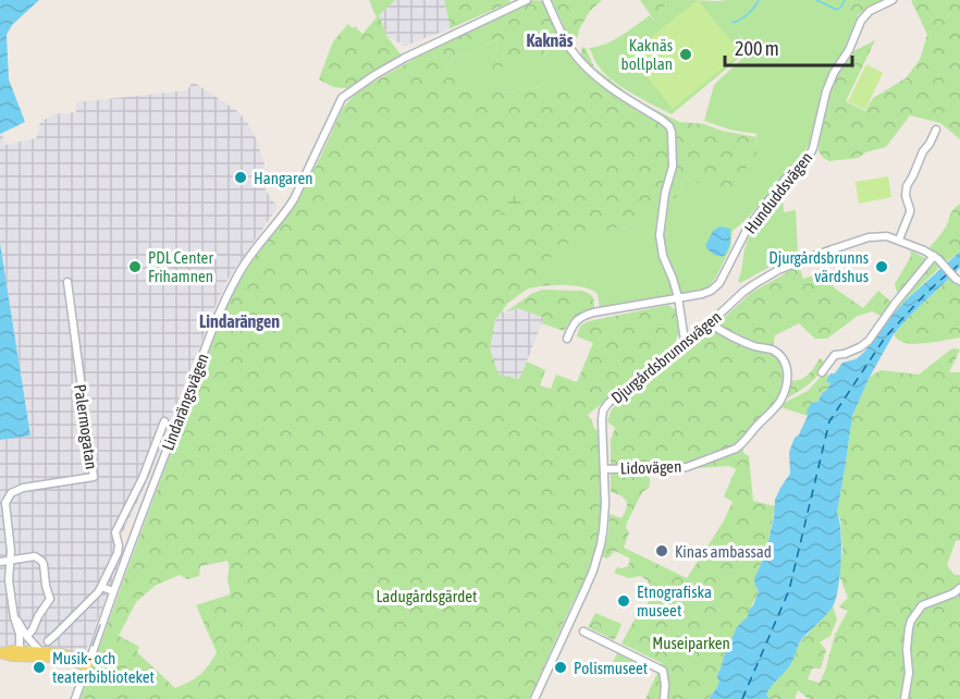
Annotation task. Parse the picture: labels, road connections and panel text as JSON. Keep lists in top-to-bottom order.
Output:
{
  "streets": {
    "street": [
      "Hunduddsvägen",
      "Djurgårdsbrunnsvägen",
      "Lindarängsvägen",
      "Palermogatan",
      "Lidovägen"
    ]
  },
  "crossings": [
    ["Djurgårdsbrunnsvägen", "Lidovägen"]
  ],
  "districts": ["Kaknäs", "Lindarängen"],
  "parks": ["Ladugårdsgärdet", "Museiparken"],
  "places": [
    "Kaknäs bollplan",
    "Hangaren",
    "PDL Center Frihamnen",
    "Djurgårdsbrunns värdshus",
    "Kinas ambassad",
    "Etnografiska museet",
    "Musik- och teaterbiblioteket",
    "Polismuseet"
  ],
  "scale_bar": "200 m"
}
